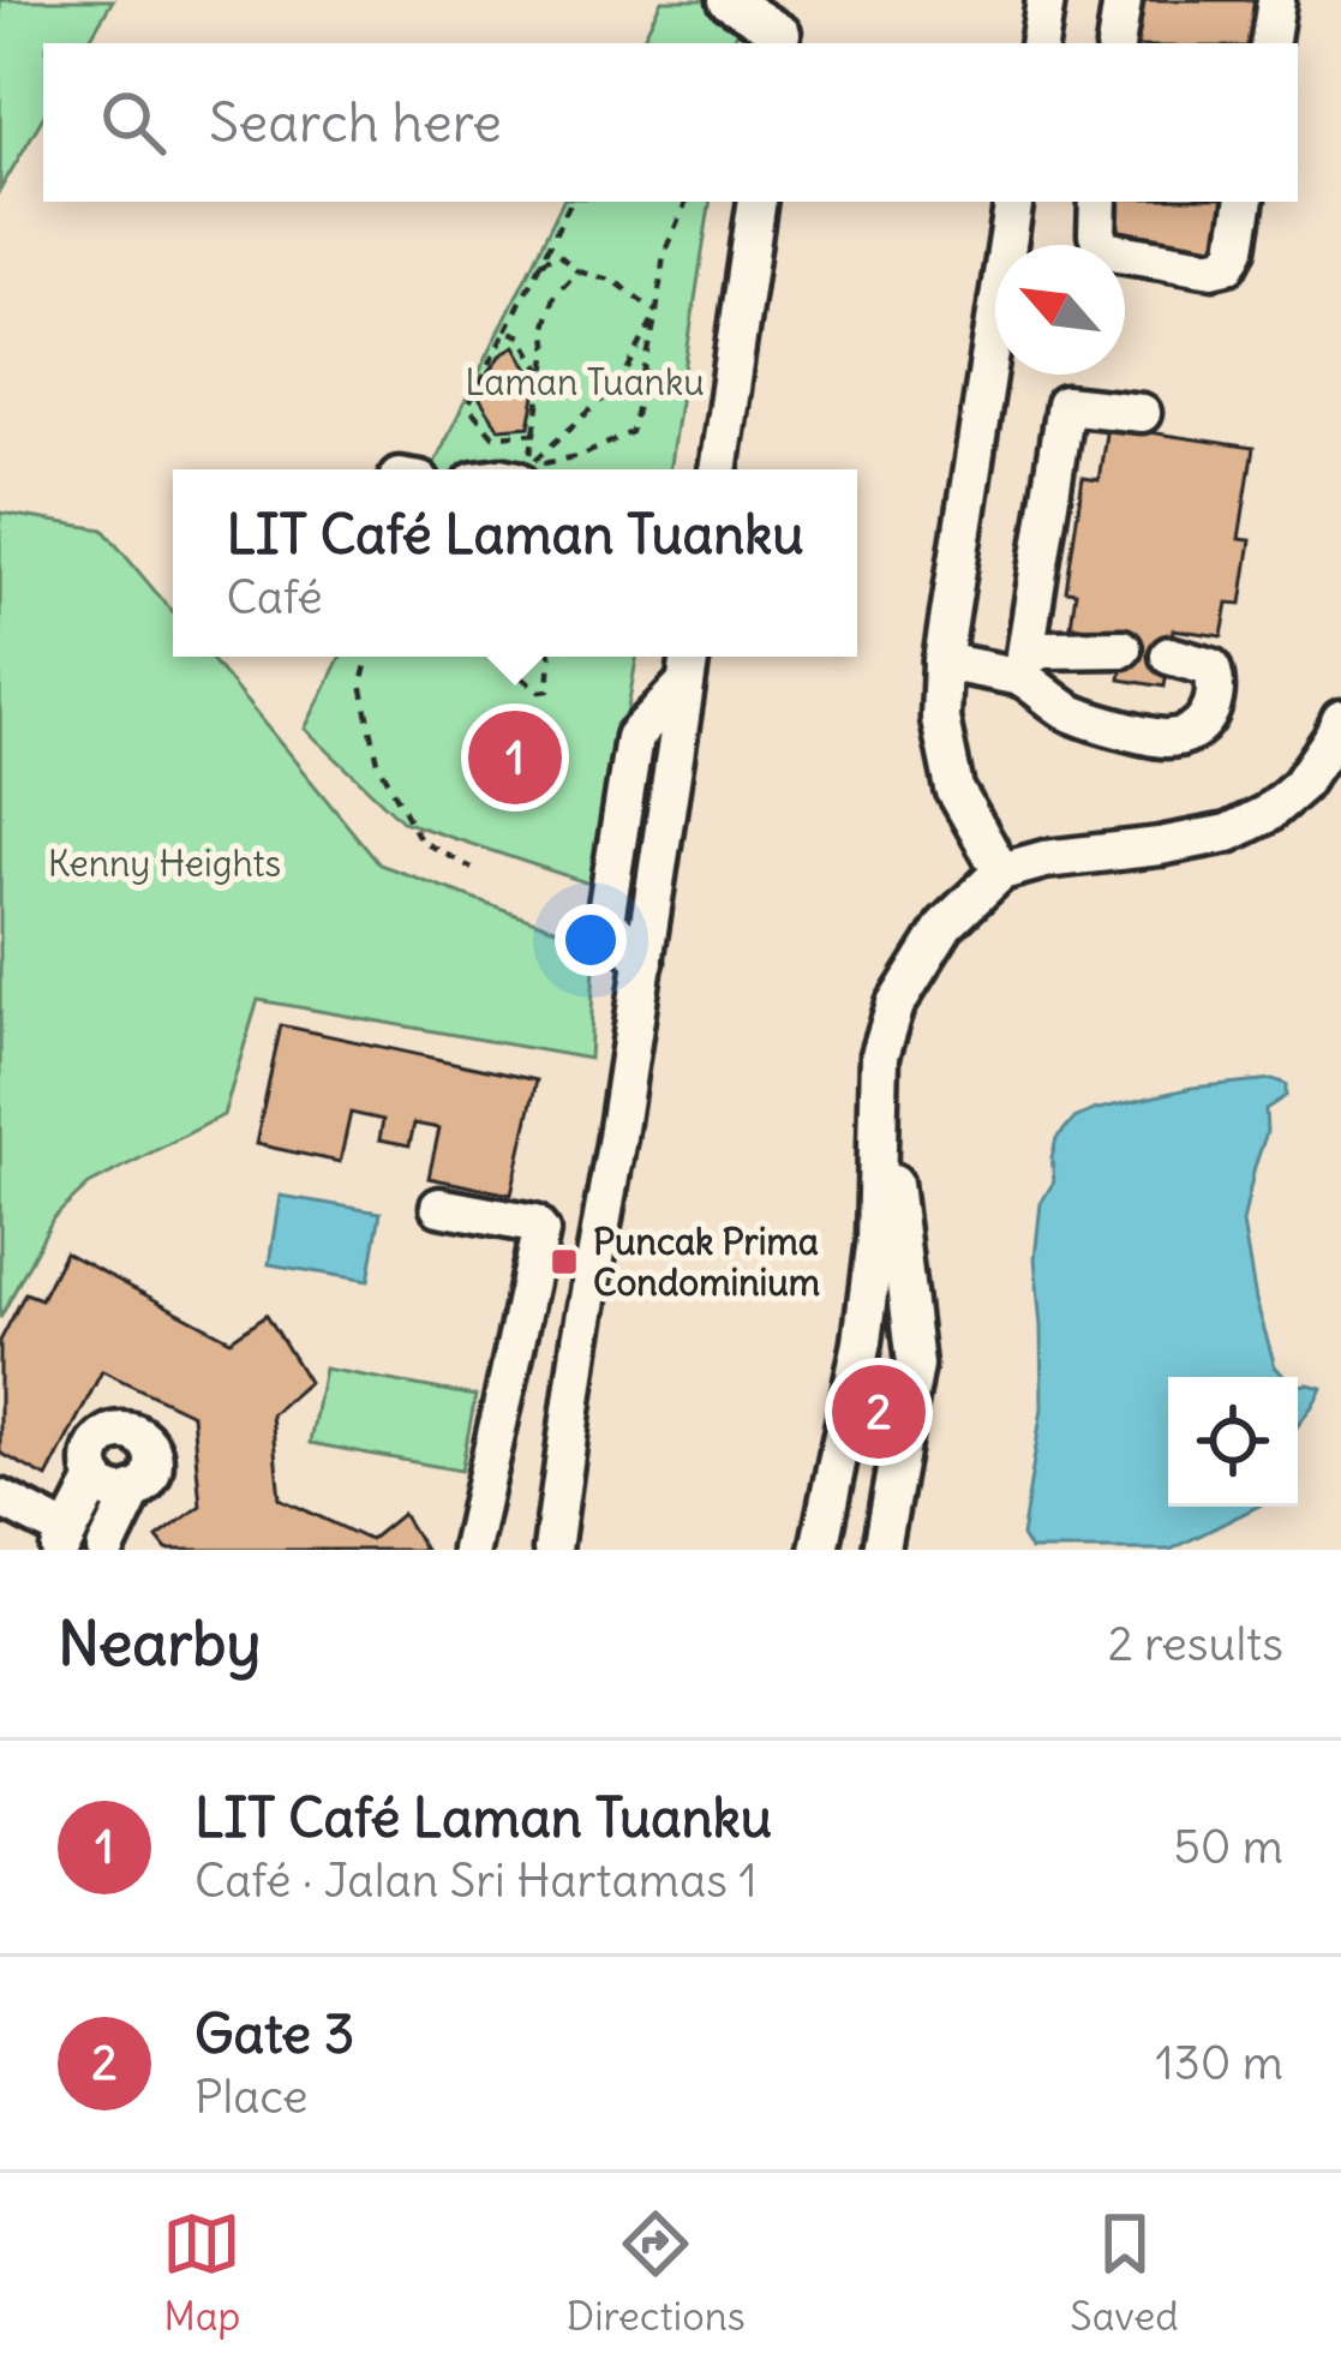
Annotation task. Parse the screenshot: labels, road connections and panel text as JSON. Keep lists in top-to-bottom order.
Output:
{
  "parks": ["Laman Tuanku", "Kenny Heights"],
  "places": {
    "transit": ["Puncak Prima Condominium"]
  },
  "north": "top left",
  "page": {
    "search": "Search here",
    "popup": ["LIT Café Laman Tuanku", "Café"],
    "pins": ["1", "2"],
    "heading": ["Nearby", "2 results"],
    "list": [
      {
        "mark": "1",
        "name": "LIT Café Laman Tuanku",
        "note": "Café · Jalan Sri Hartamas 1",
        "value": "50 m"
      },
      {
        "mark": "2",
        "name": "Gate 3",
        "note": "Place",
        "value": "130 m"
      }
    ],
    "nav": ["Map", "Directions", "Saved"]
  }
}
